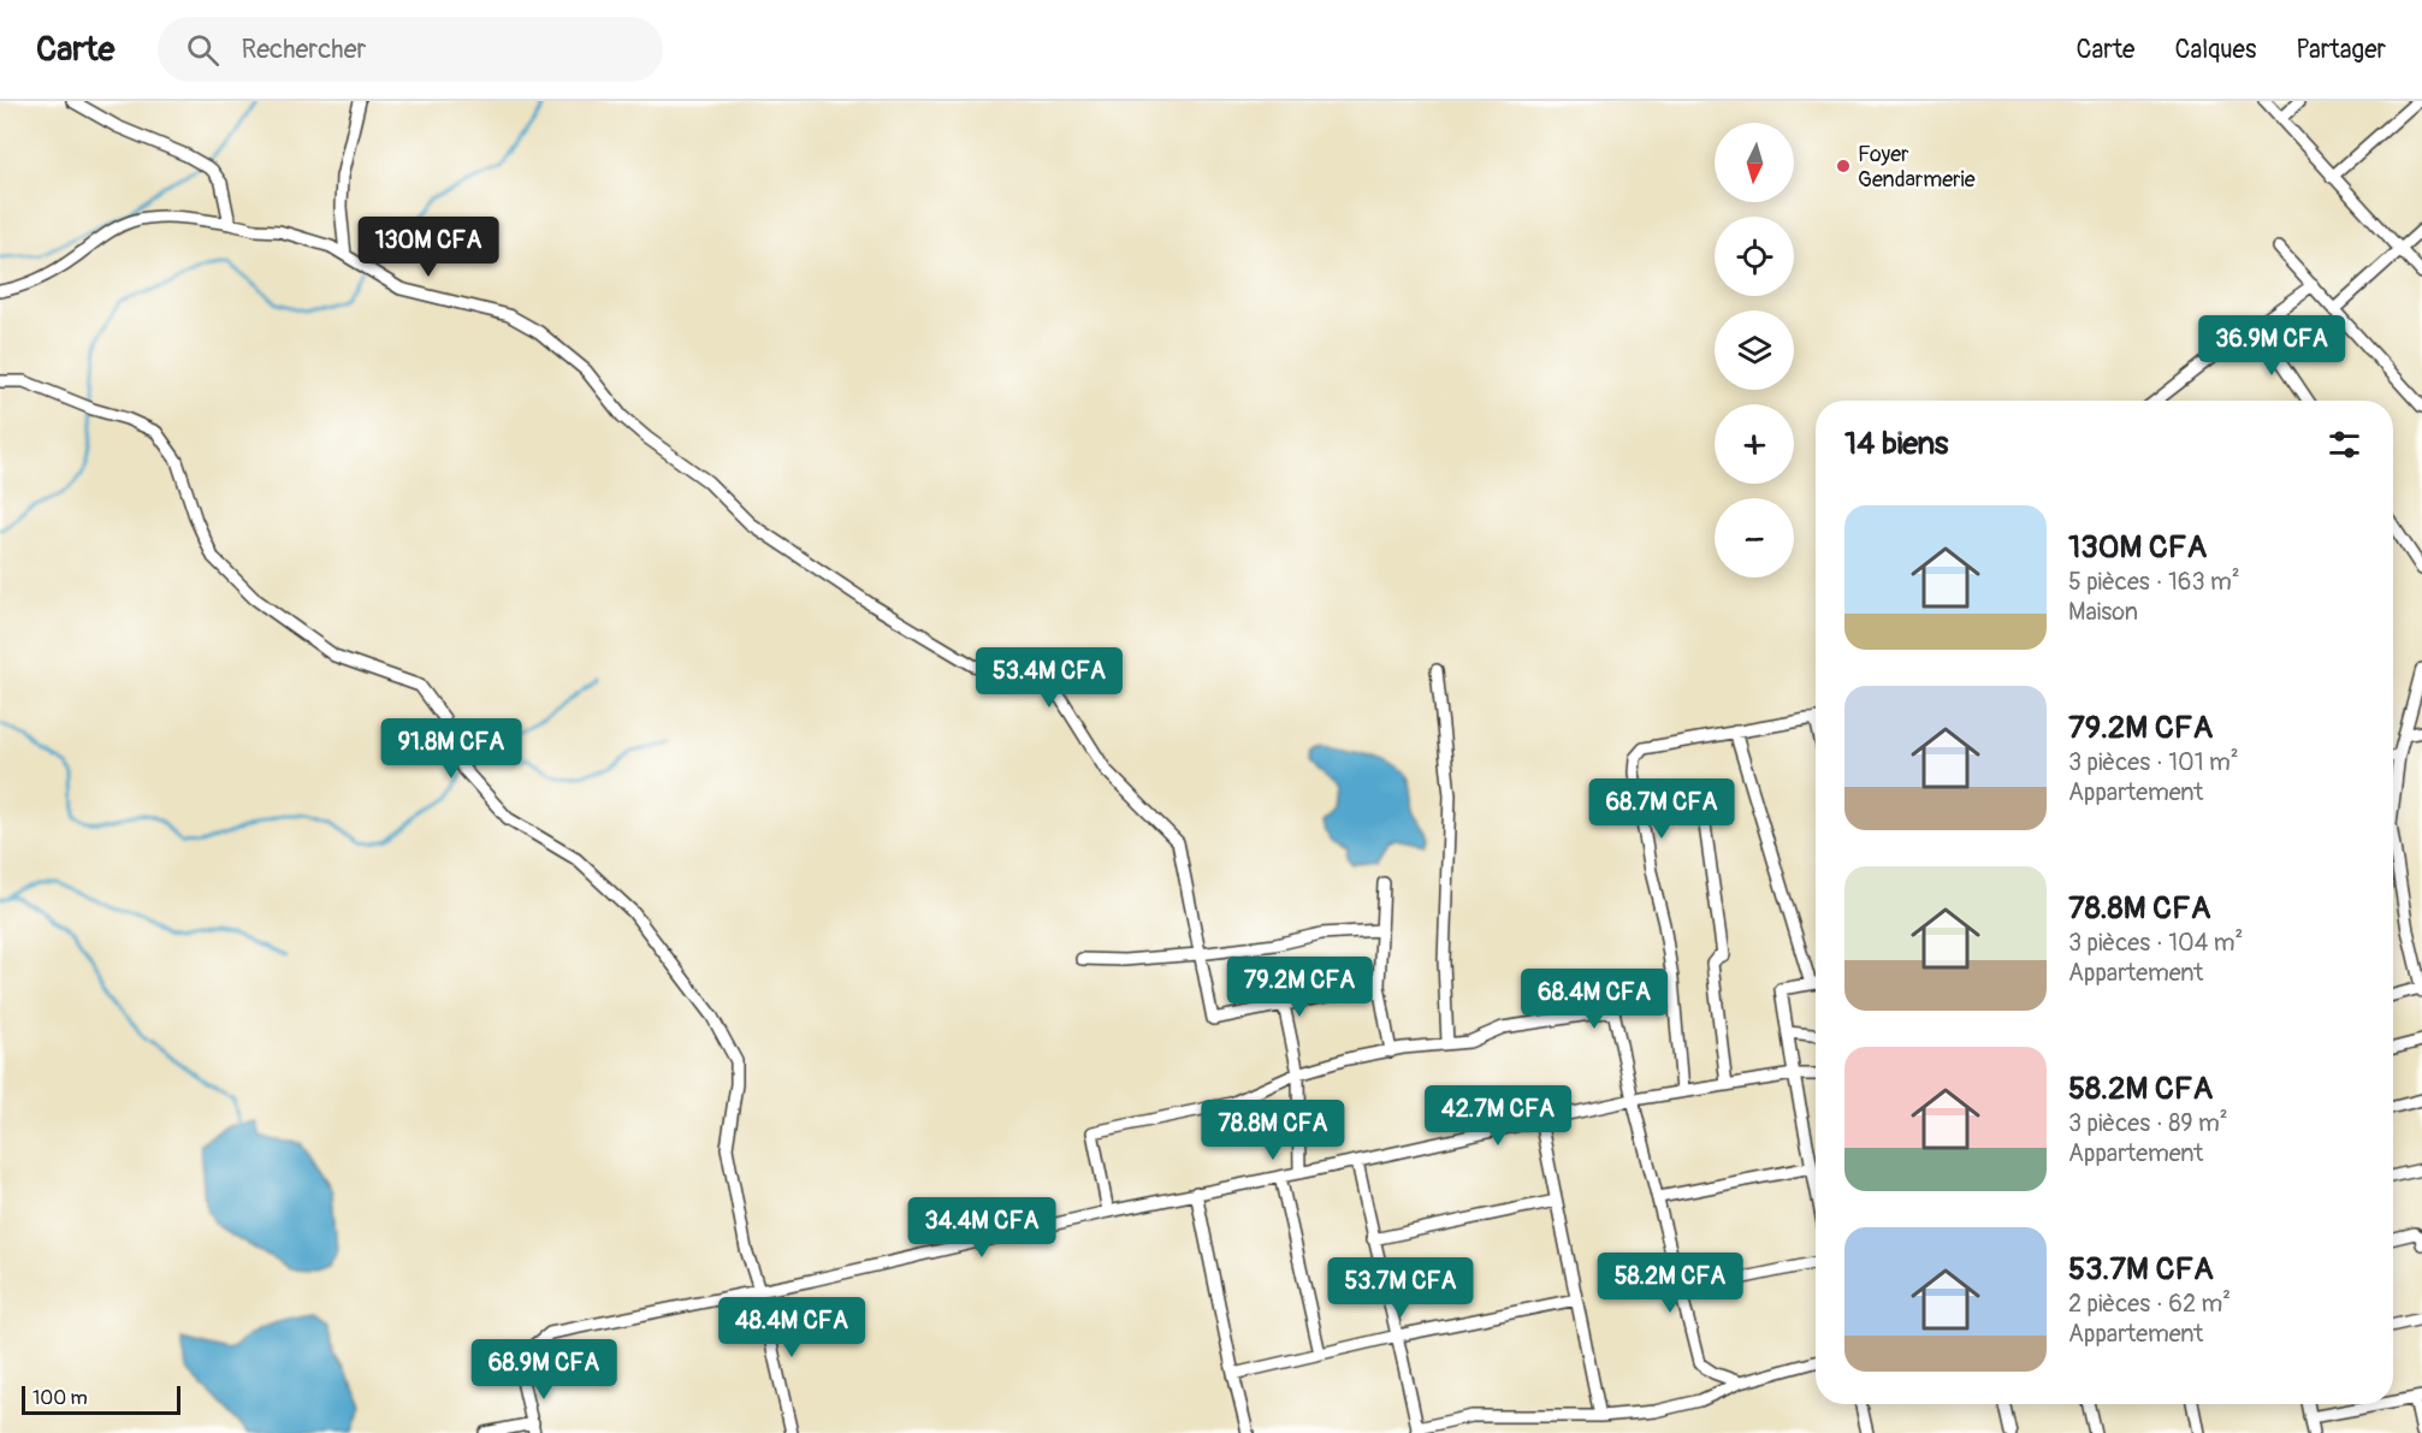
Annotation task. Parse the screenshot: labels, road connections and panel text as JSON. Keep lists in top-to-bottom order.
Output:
{
  "places": ["Foyer Gendarmerie"],
  "scale_bar": "100 m",
  "north": "bottom",
  "page": {
    "header": "Carte",
    "search": "Rechercher",
    "nav": ["Carte", "Calques", "Partager"],
    "map_buttons": ["+", "−"],
    "price": [
      "130M CFA",
      "36.9M CFA",
      "53.4M CFA",
      "91.8M CFA",
      "68.7M CFA",
      "79.2M CFA",
      "68.4M CFA",
      "42.7M CFA",
      "78.8M CFA",
      "34.4M CFA",
      "58.2M CFA",
      "53.7M CFA",
      "48.4M CFA",
      "68.9M CFA"
    ],
    "heading": "14 biens",
    "list": [
      {
        "name": "130M CFA",
        "note": "5 pièces · 163 m² · Maison"
      },
      {
        "name": "79.2M CFA",
        "note": "3 pièces · 101 m² · Appartement"
      },
      {
        "name": "78.8M CFA",
        "note": "3 pièces · 104 m² · Appartement"
      },
      {
        "name": "58.2M CFA",
        "note": "3 pièces · 89 m² · Appartement"
      },
      {
        "name": "53.7M CFA",
        "note": "2 pièces · 62 m² · Appartement"
      }
    ],
    "scale": "100 m"
  }
}
